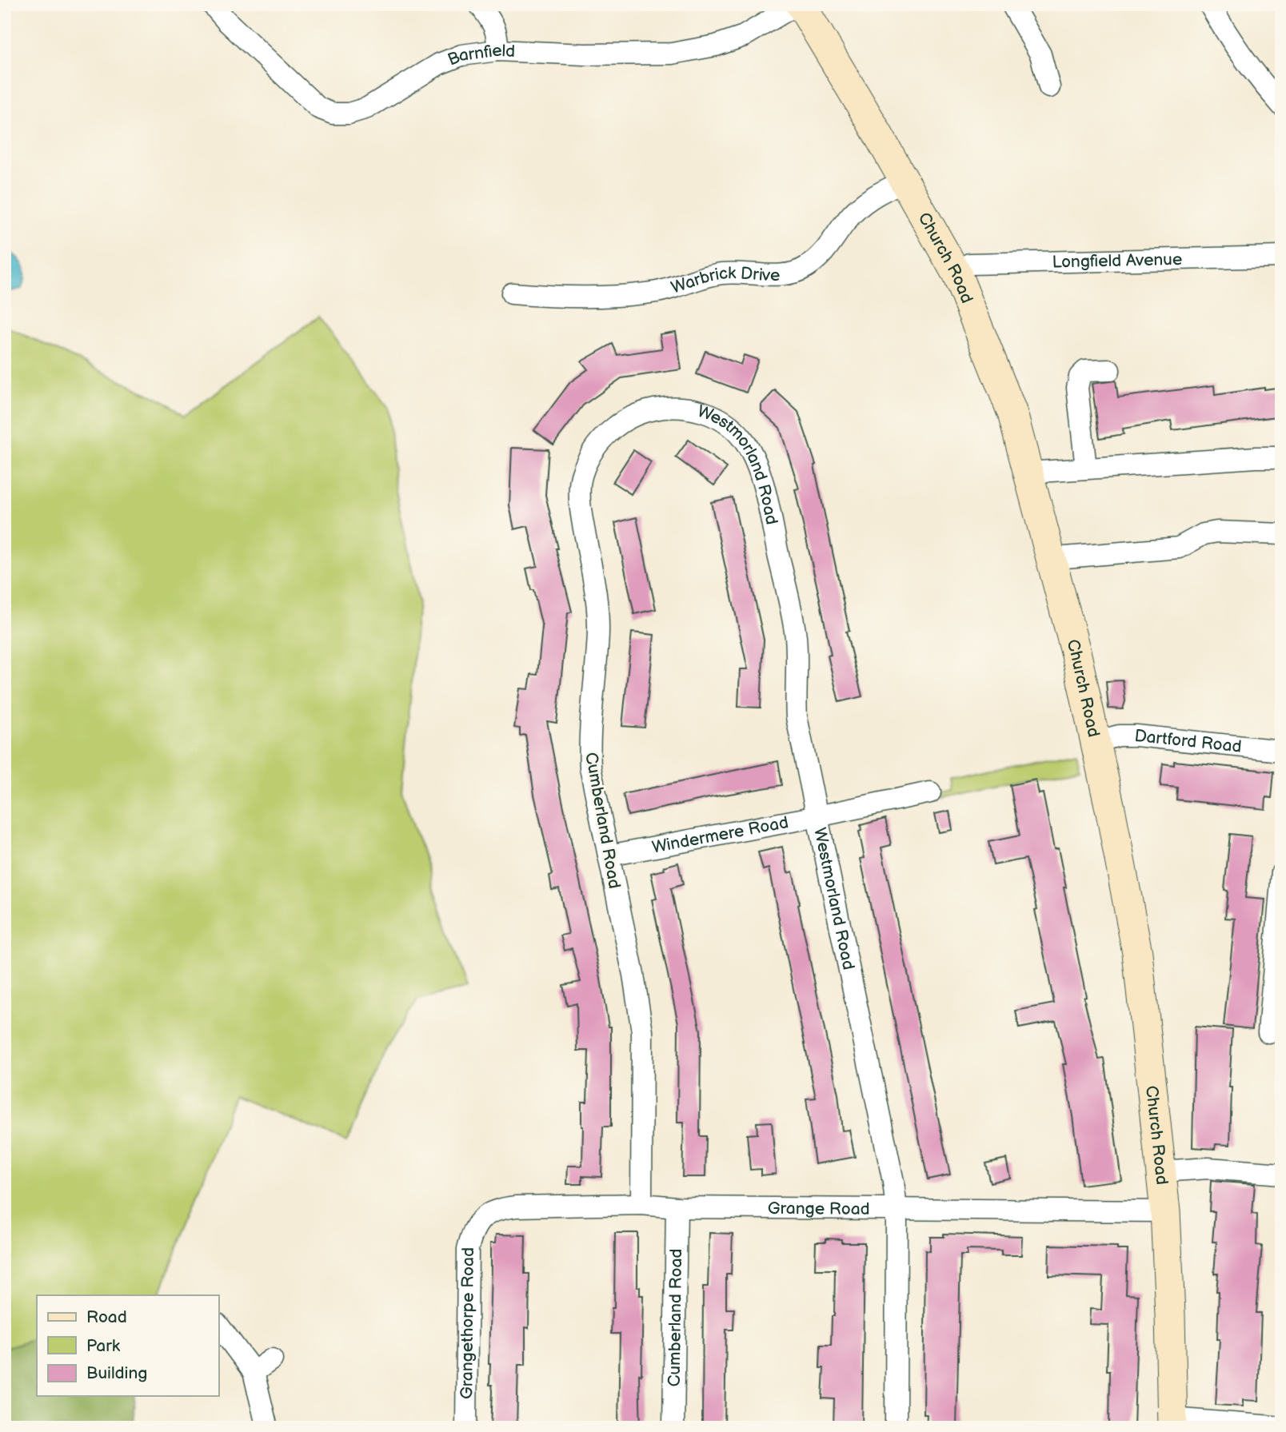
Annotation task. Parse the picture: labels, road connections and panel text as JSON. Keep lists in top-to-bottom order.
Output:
{
  "streets": {
    "main road": ["Church Road"],
    "street": [
      "Barnfield",
      "Longfield Avenue",
      "Warbrick Drive",
      "Westmorland Road",
      "Dartford Road",
      "Cumberland Road",
      "Windermere Road",
      "Grange Road",
      "Grangethorpe Road"
    ]
  },
  "crossings": [
    ["Barnfield", "Church Road"],
    ["Church Road", "Longfield Avenue"],
    ["Church Road", "Warbrick Drive"],
    ["Church Road", "Dartford Road"],
    ["Church Road", "Grange Road"],
    ["Westmorland Road", "Cumberland Road"],
    ["Westmorland Road", "Windermere Road"],
    ["Westmorland Road", "Grange Road"],
    ["Cumberland Road", "Windermere Road"],
    ["Cumberland Road", "Grange Road"],
    ["Grange Road", "Grangethorpe Road"]
  ],
  "legend": ["Road", "Park", "Building"]
}
